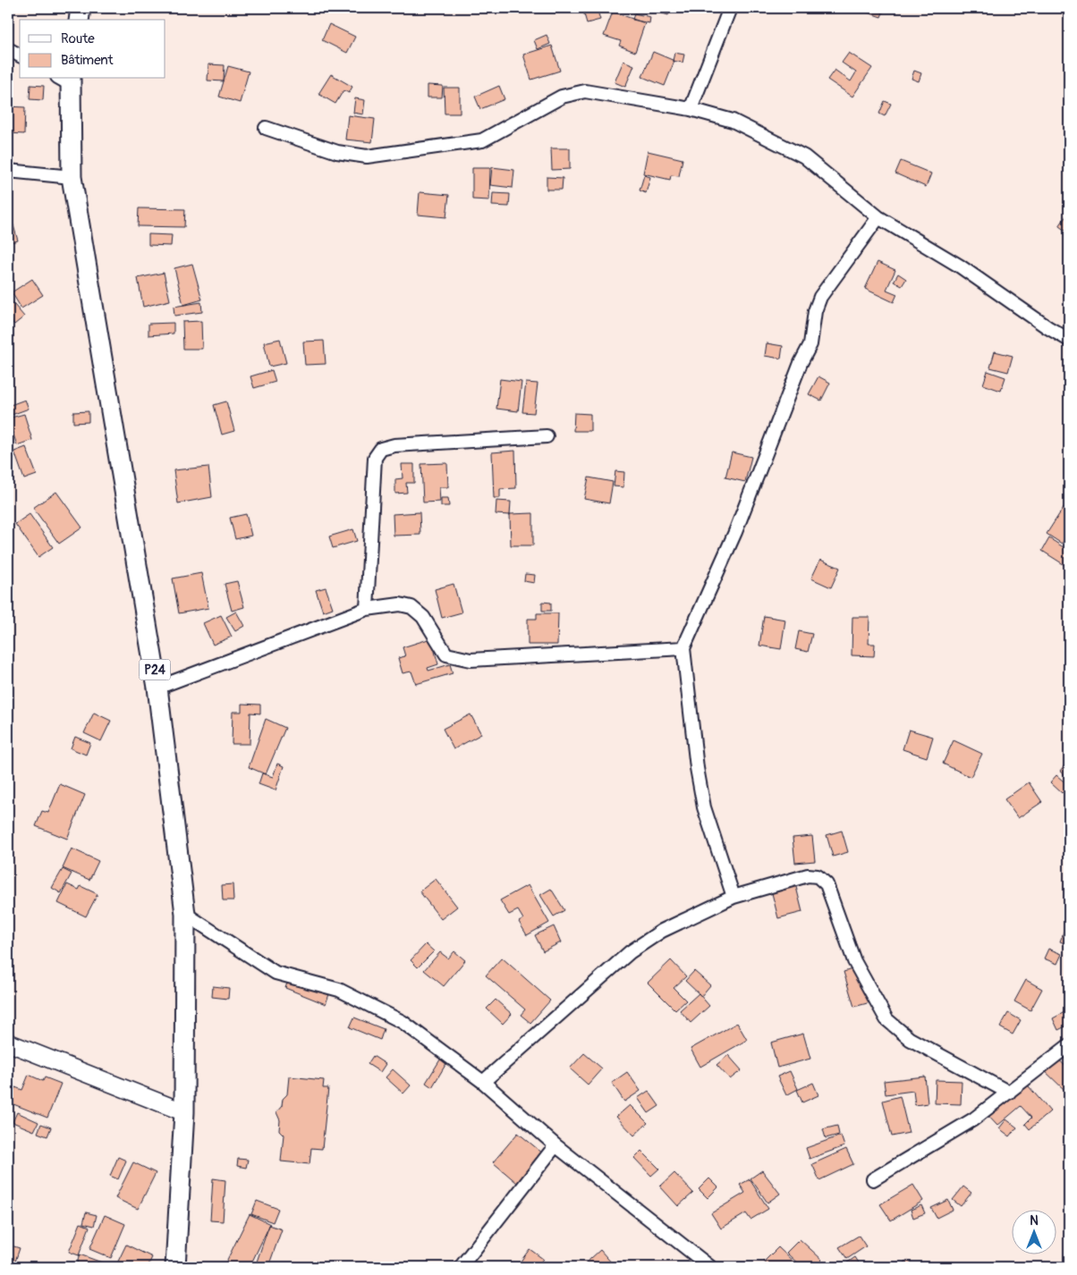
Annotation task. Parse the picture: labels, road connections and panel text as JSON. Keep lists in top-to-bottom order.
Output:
{
  "streets": {
    "main road": ["P24"]
  },
  "legend": ["Route", "Bâtiment"],
  "north": "top"
}
